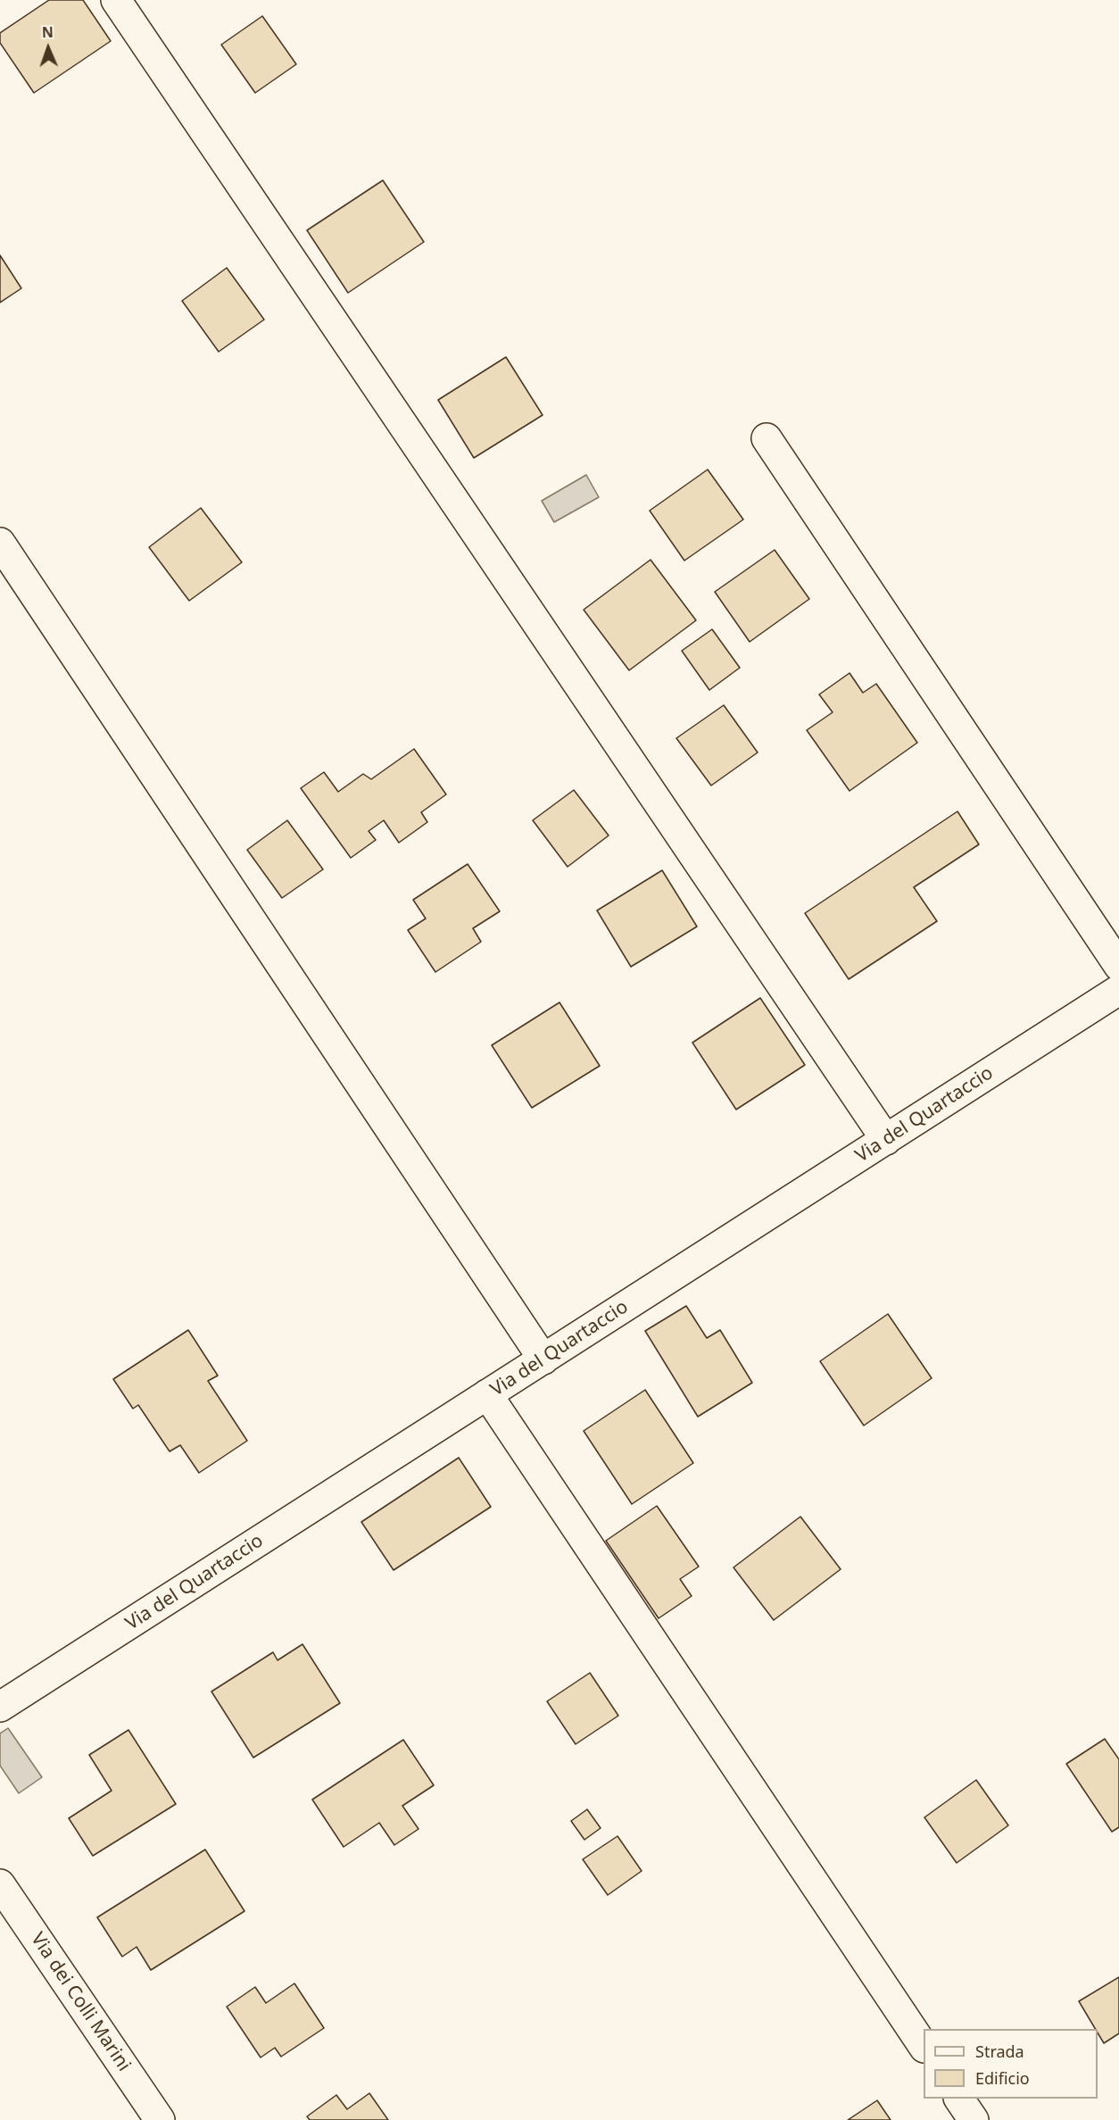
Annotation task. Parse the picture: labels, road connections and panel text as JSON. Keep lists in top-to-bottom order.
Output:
{
  "streets": {
    "street": ["Via del Quartaccio", "Via dei Colli Marini"]
  },
  "legend": ["Strada", "Edificio"],
  "north": "top"
}
